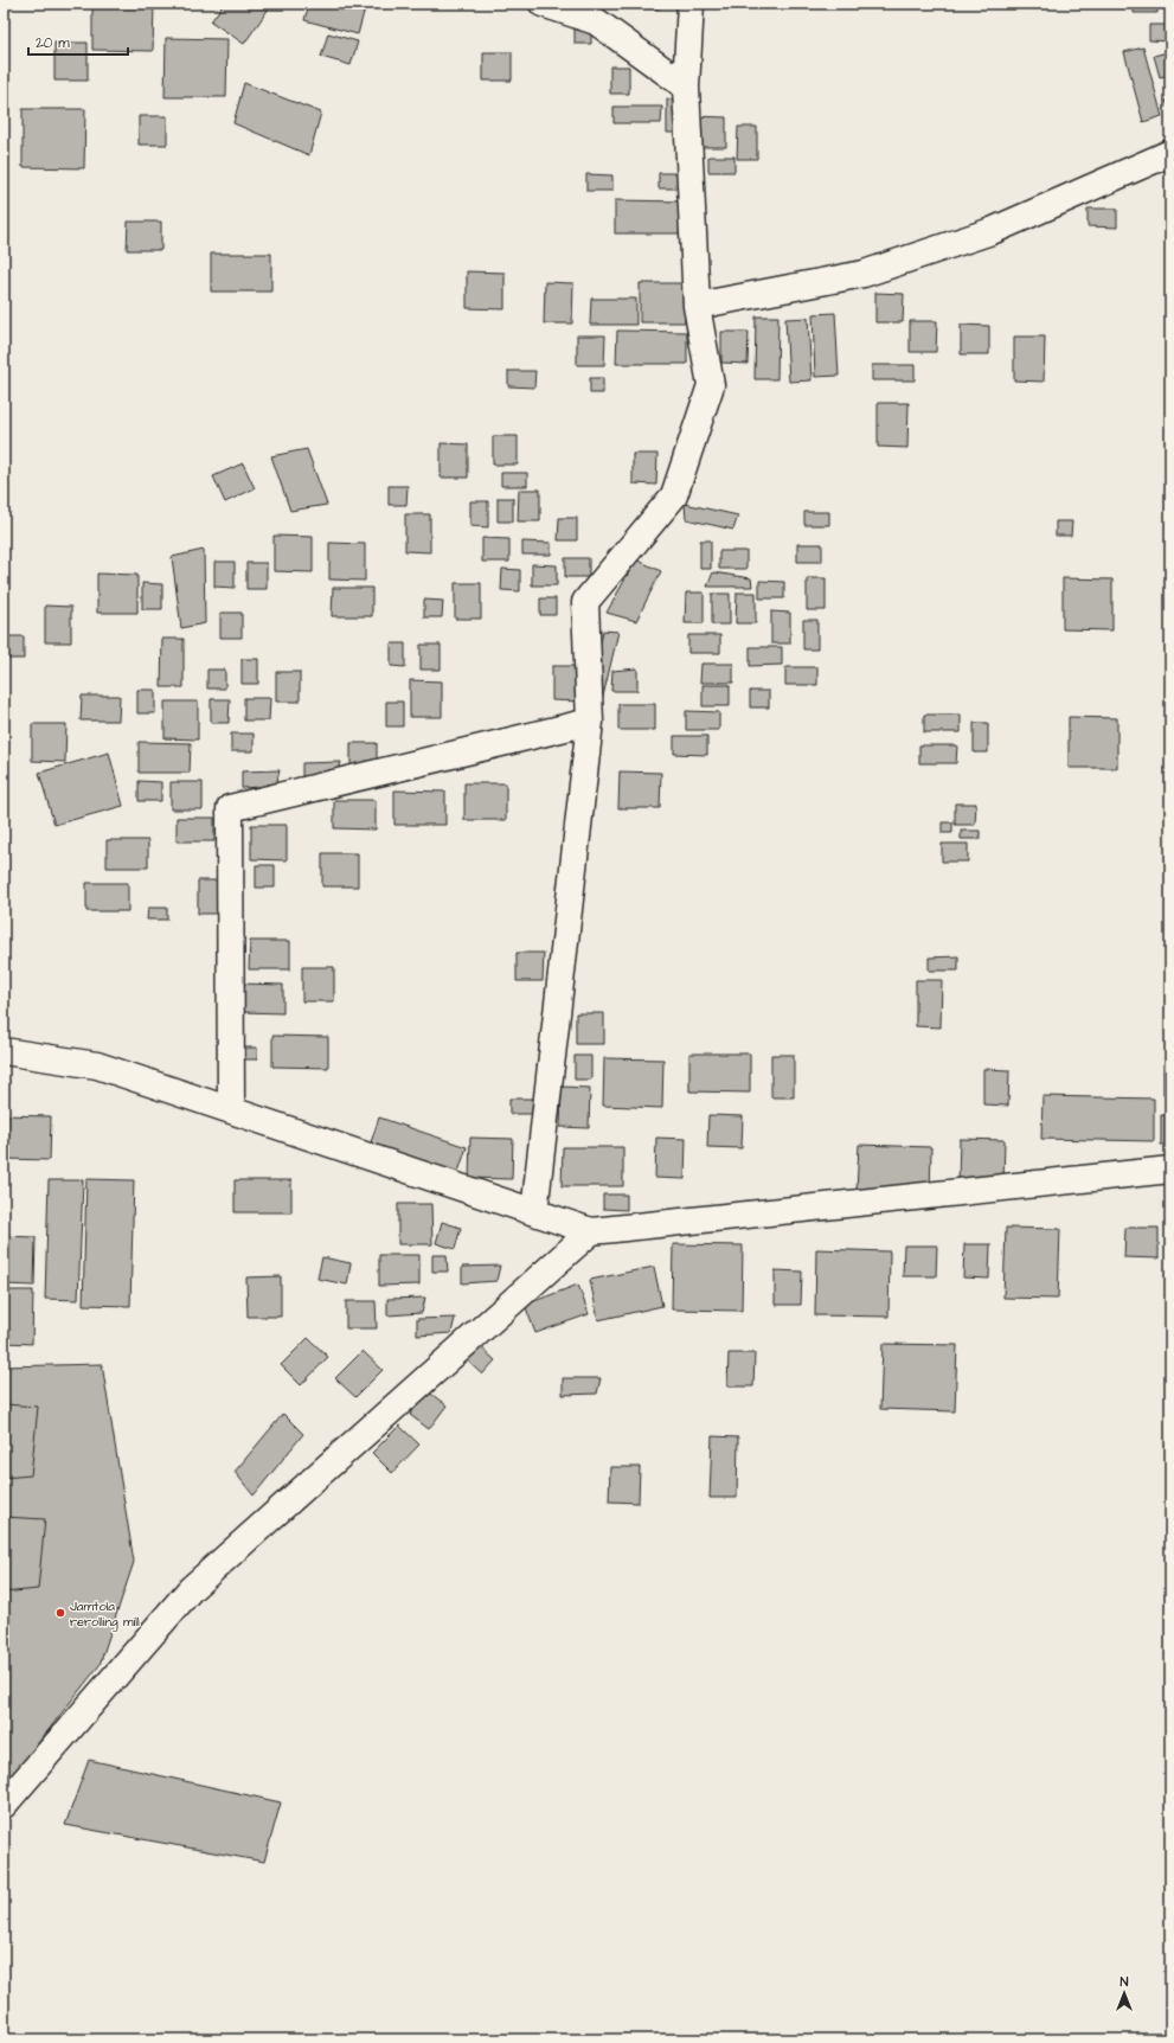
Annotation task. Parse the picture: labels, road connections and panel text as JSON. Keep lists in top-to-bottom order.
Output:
{
  "places": ["Jamtola rerolling mill"],
  "scale_bar": "20 m",
  "north": "top"
}
